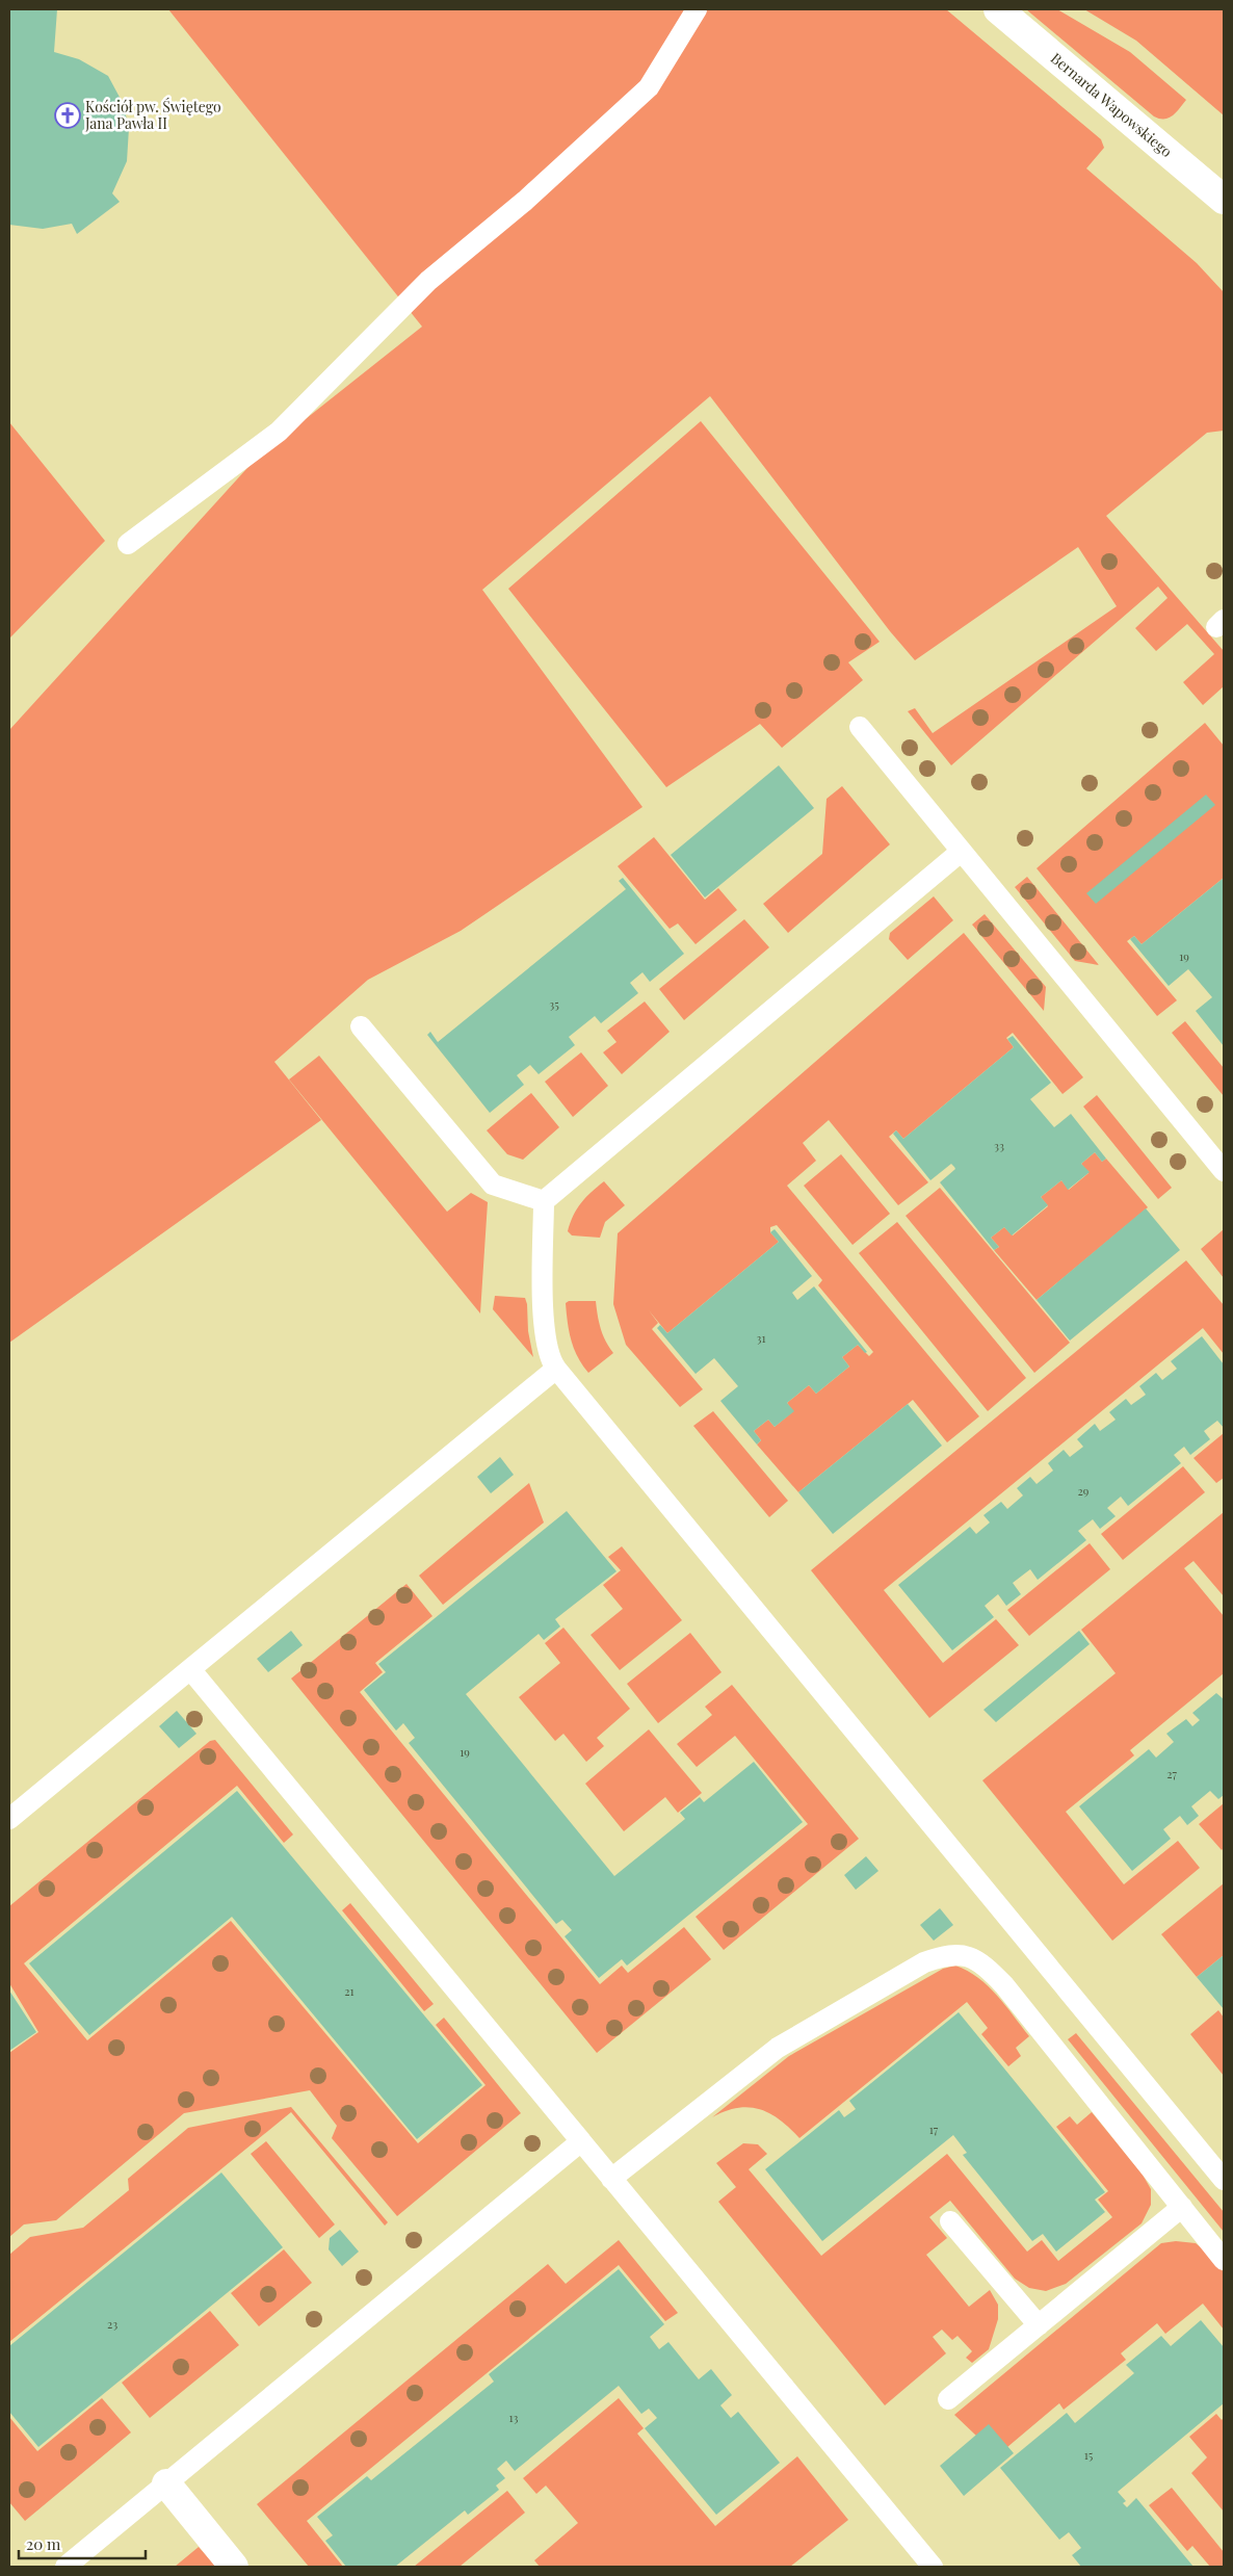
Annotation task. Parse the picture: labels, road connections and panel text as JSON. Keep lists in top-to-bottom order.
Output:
{
  "streets": {
    "street": ["Bernarda Wapowskiego"]
  },
  "places": {
    "church": ["Kościół pw. Świętego Jana Pawła II"]
  },
  "house_numbers": [
    "19",
    "35",
    "33",
    "31",
    "29",
    "19",
    "27",
    "21",
    "17",
    "23",
    "13",
    "15"
  ],
  "scale_bar": "20 m"
}
